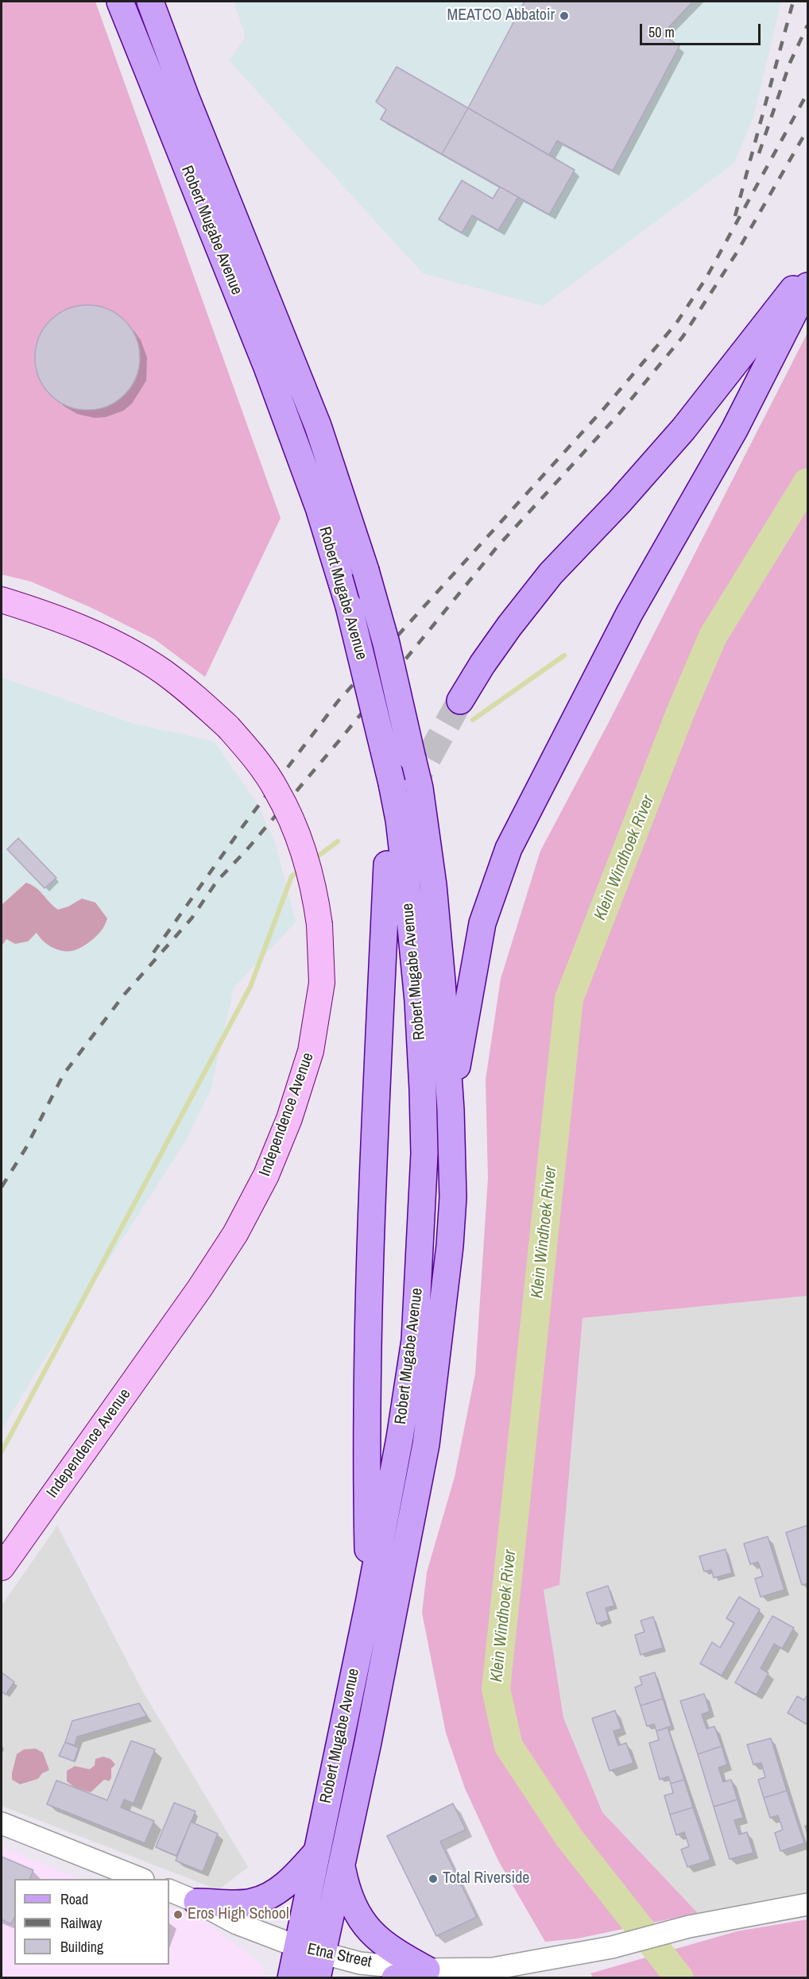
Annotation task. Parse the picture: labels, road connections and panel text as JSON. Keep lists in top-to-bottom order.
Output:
{
  "streets": {
    "main road": ["Robert Mugabe Avenue", "Independence Avenue"],
    "street": ["Etna Street"]
  },
  "crossings": [
    ["Robert Mugabe Avenue", "Etna Street"]
  ],
  "water": ["Klein Windhoek River"],
  "places": ["MEATCO Abbatoir", "Total Riverside", "Eros High School"],
  "legend": ["Road", "Railway", "Building"],
  "scale_bar": "50 m"
}
